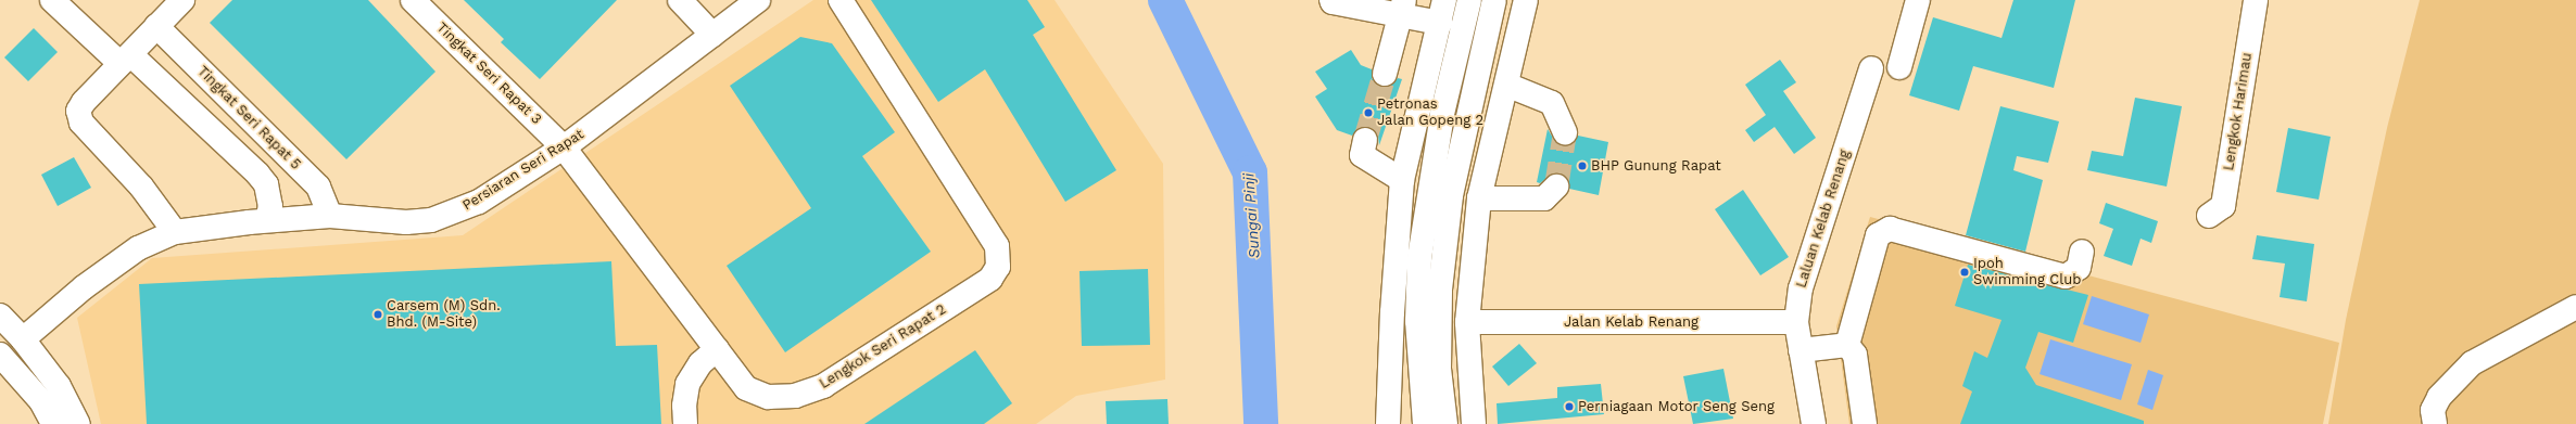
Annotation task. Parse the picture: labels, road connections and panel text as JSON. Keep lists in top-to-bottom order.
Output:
{
  "streets": {
    "main road": [
      "Tingkat Seri Rapat 3",
      "Lengkok Harimau",
      "Tingkat Seri Rapat 5",
      "Persiaran Seri Rapat",
      "Laluan Kelab Renang",
      "Jalan Kelab Renang",
      "Lengkok Seri Rapat 2"
    ]
  },
  "crossings": [
    ["Tingkat Seri Rapat 3", "Persiaran Seri Rapat"],
    ["Tingkat Seri Rapat 3", "Lengkok Seri Rapat 2"],
    ["Tingkat Seri Rapat 5", "Persiaran Seri Rapat"],
    ["Persiaran Seri Rapat", "Lengkok Seri Rapat 2"],
    ["Laluan Kelab Renang", "Jalan Kelab Renang"]
  ],
  "water": ["Sungai Pinji"],
  "places": [
    "Petronas Jalan Gopeng 2",
    "BHP Gunung Rapat",
    "Ipoh Swimming Club",
    "Carsem (M) Sdn. Bhd. (M-Site)",
    "Perniagaan Motor Seng Seng"
  ]
}
